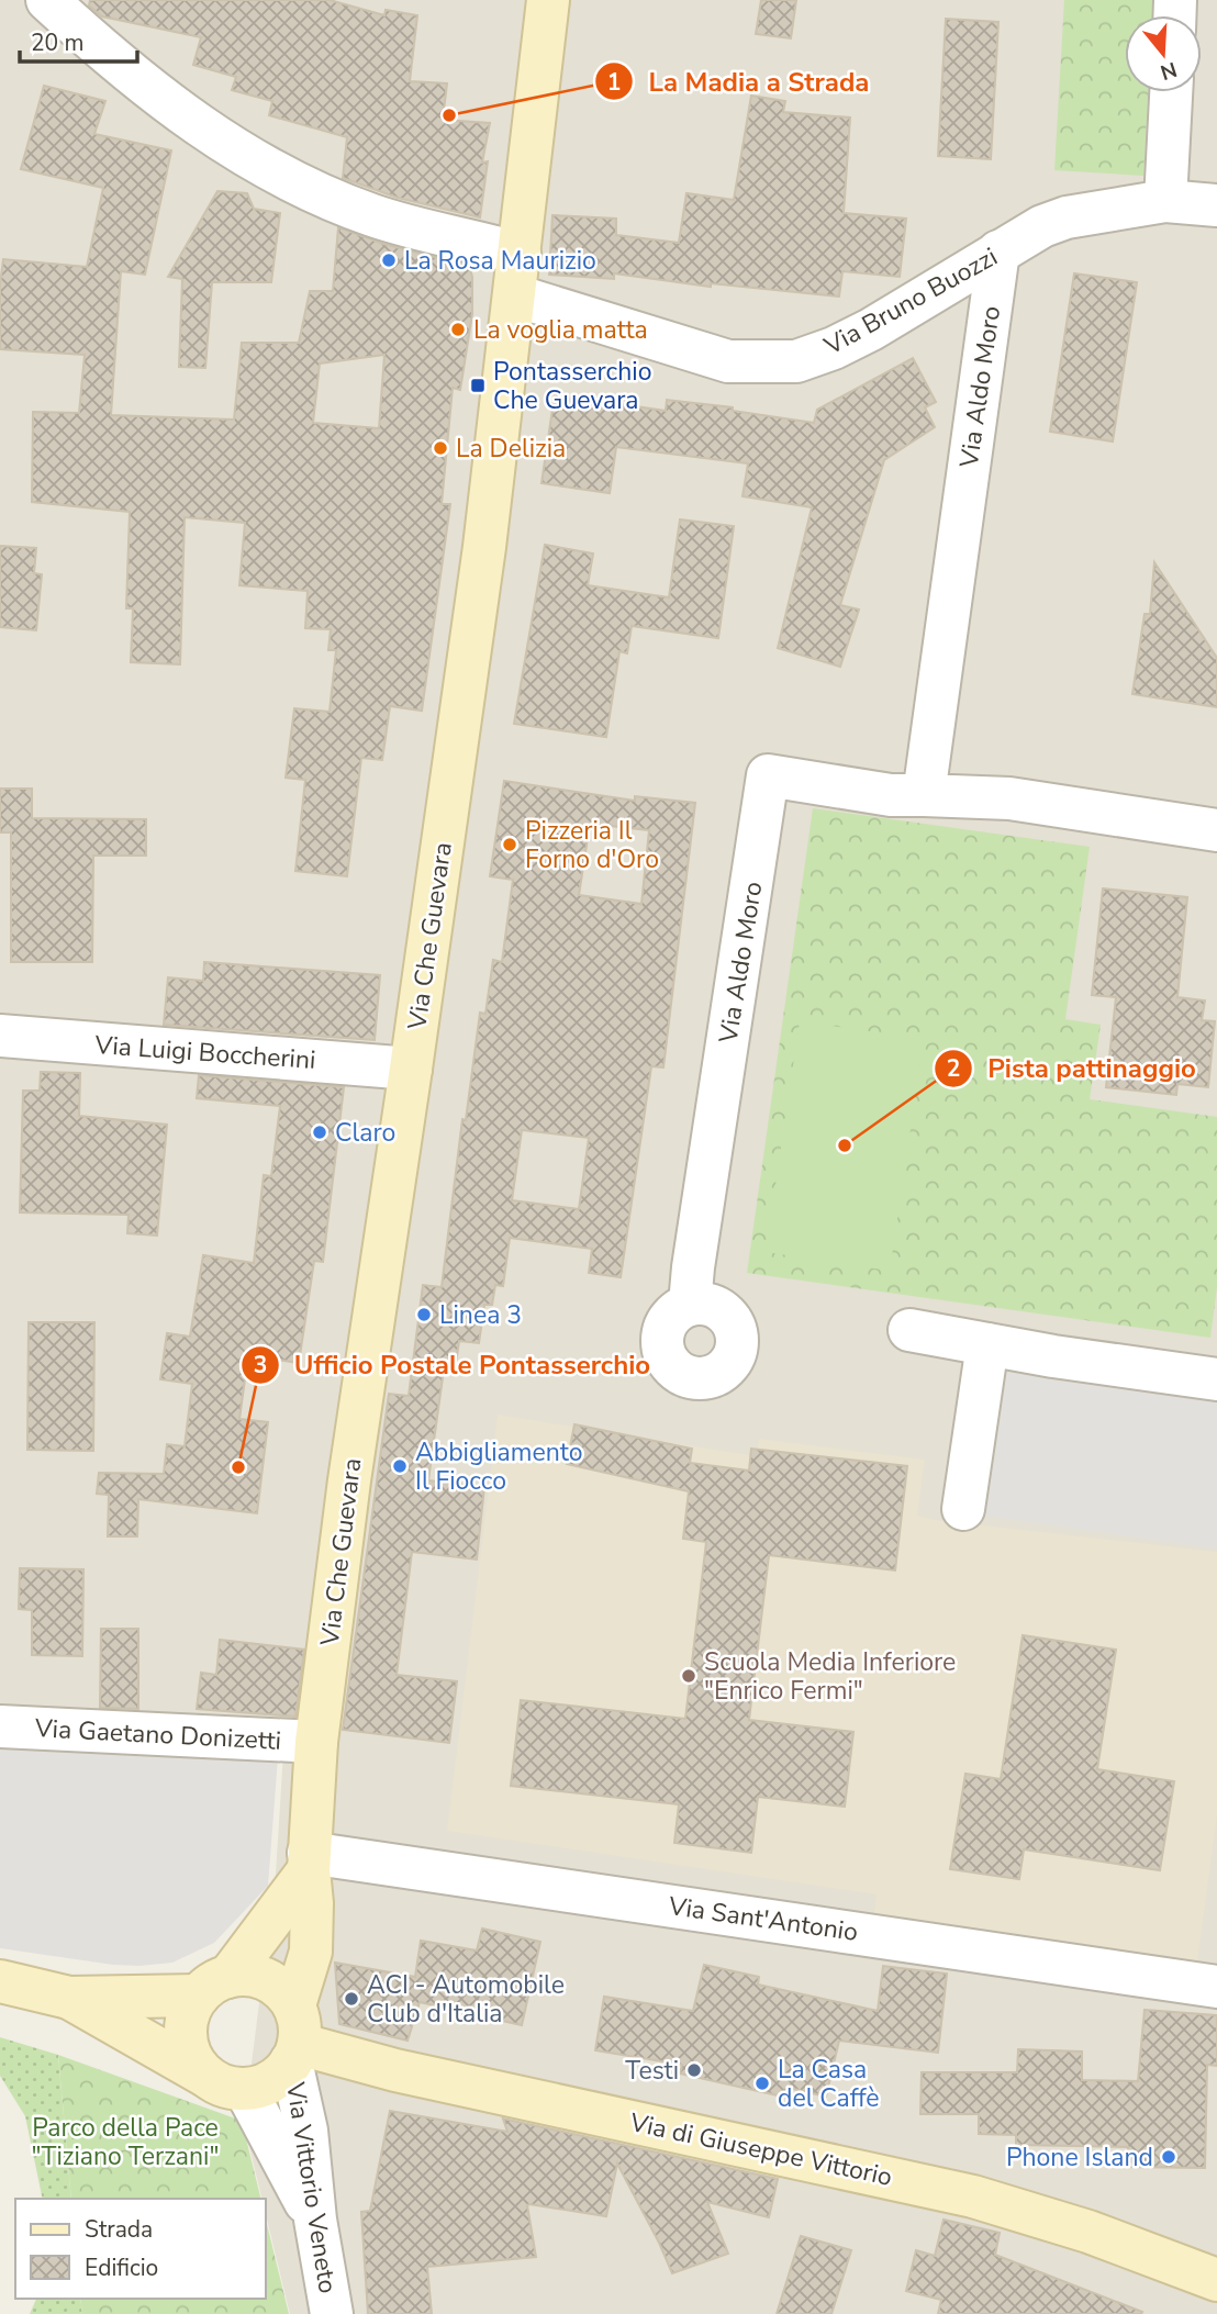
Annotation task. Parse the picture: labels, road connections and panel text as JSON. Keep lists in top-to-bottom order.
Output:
{
  "streets": {
    "main road": ["Via Che Guevara", "Via di Giuseppe Vittorio"],
    "street": [
      "Via Bruno Buozzi",
      "Via Aldo Moro",
      "Via Luigi Boccherini",
      "Via Gaetano Donizetti",
      "Via Sant'Antonio",
      "Via Vittorio Veneto"
    ]
  },
  "crossings": [
    ["Via Bruno Buozzi", "Via Aldo Moro"],
    ["Via Bruno Buozzi", "Via Che Guevara"],
    ["Via Che Guevara", "Via Luigi Boccherini"],
    ["Via Che Guevara", "Via Gaetano Donizetti"],
    ["Via Che Guevara", "Via Sant'Antonio"],
    ["Via Che Guevara", "Via di Giuseppe Vittorio"],
    ["Via Che Guevara", "Via Vittorio Veneto"],
    ["Via di Giuseppe Vittorio", "Via Vittorio Veneto"]
  ],
  "parks": ["Parco della Pace \"Tiziano Terzani\""],
  "places": {
    "other": [
      "La Madia a Strada",
      "La Rosa Maurizio",
      "La voglia matta",
      "La Delizia",
      "Pizzeria Il Forno d'Oro",
      "Claro",
      "Pista pattinaggio",
      "Linea 3",
      "Abbigliamento Il Fiocco",
      "Ufficio Postale Pontasserchio",
      "Scuola Media Inferiore \"Enrico Fermi\"",
      "ACI - Automobile Club d'Italia",
      "Testi",
      "La Casa del Caffè",
      "Phone Island"
    ],
    "transit": ["Pontasserchio Che Guevara"]
  },
  "legend": ["Strada", "Edificio"],
  "scale_bar": "20 m",
  "north": "bottom"
}
